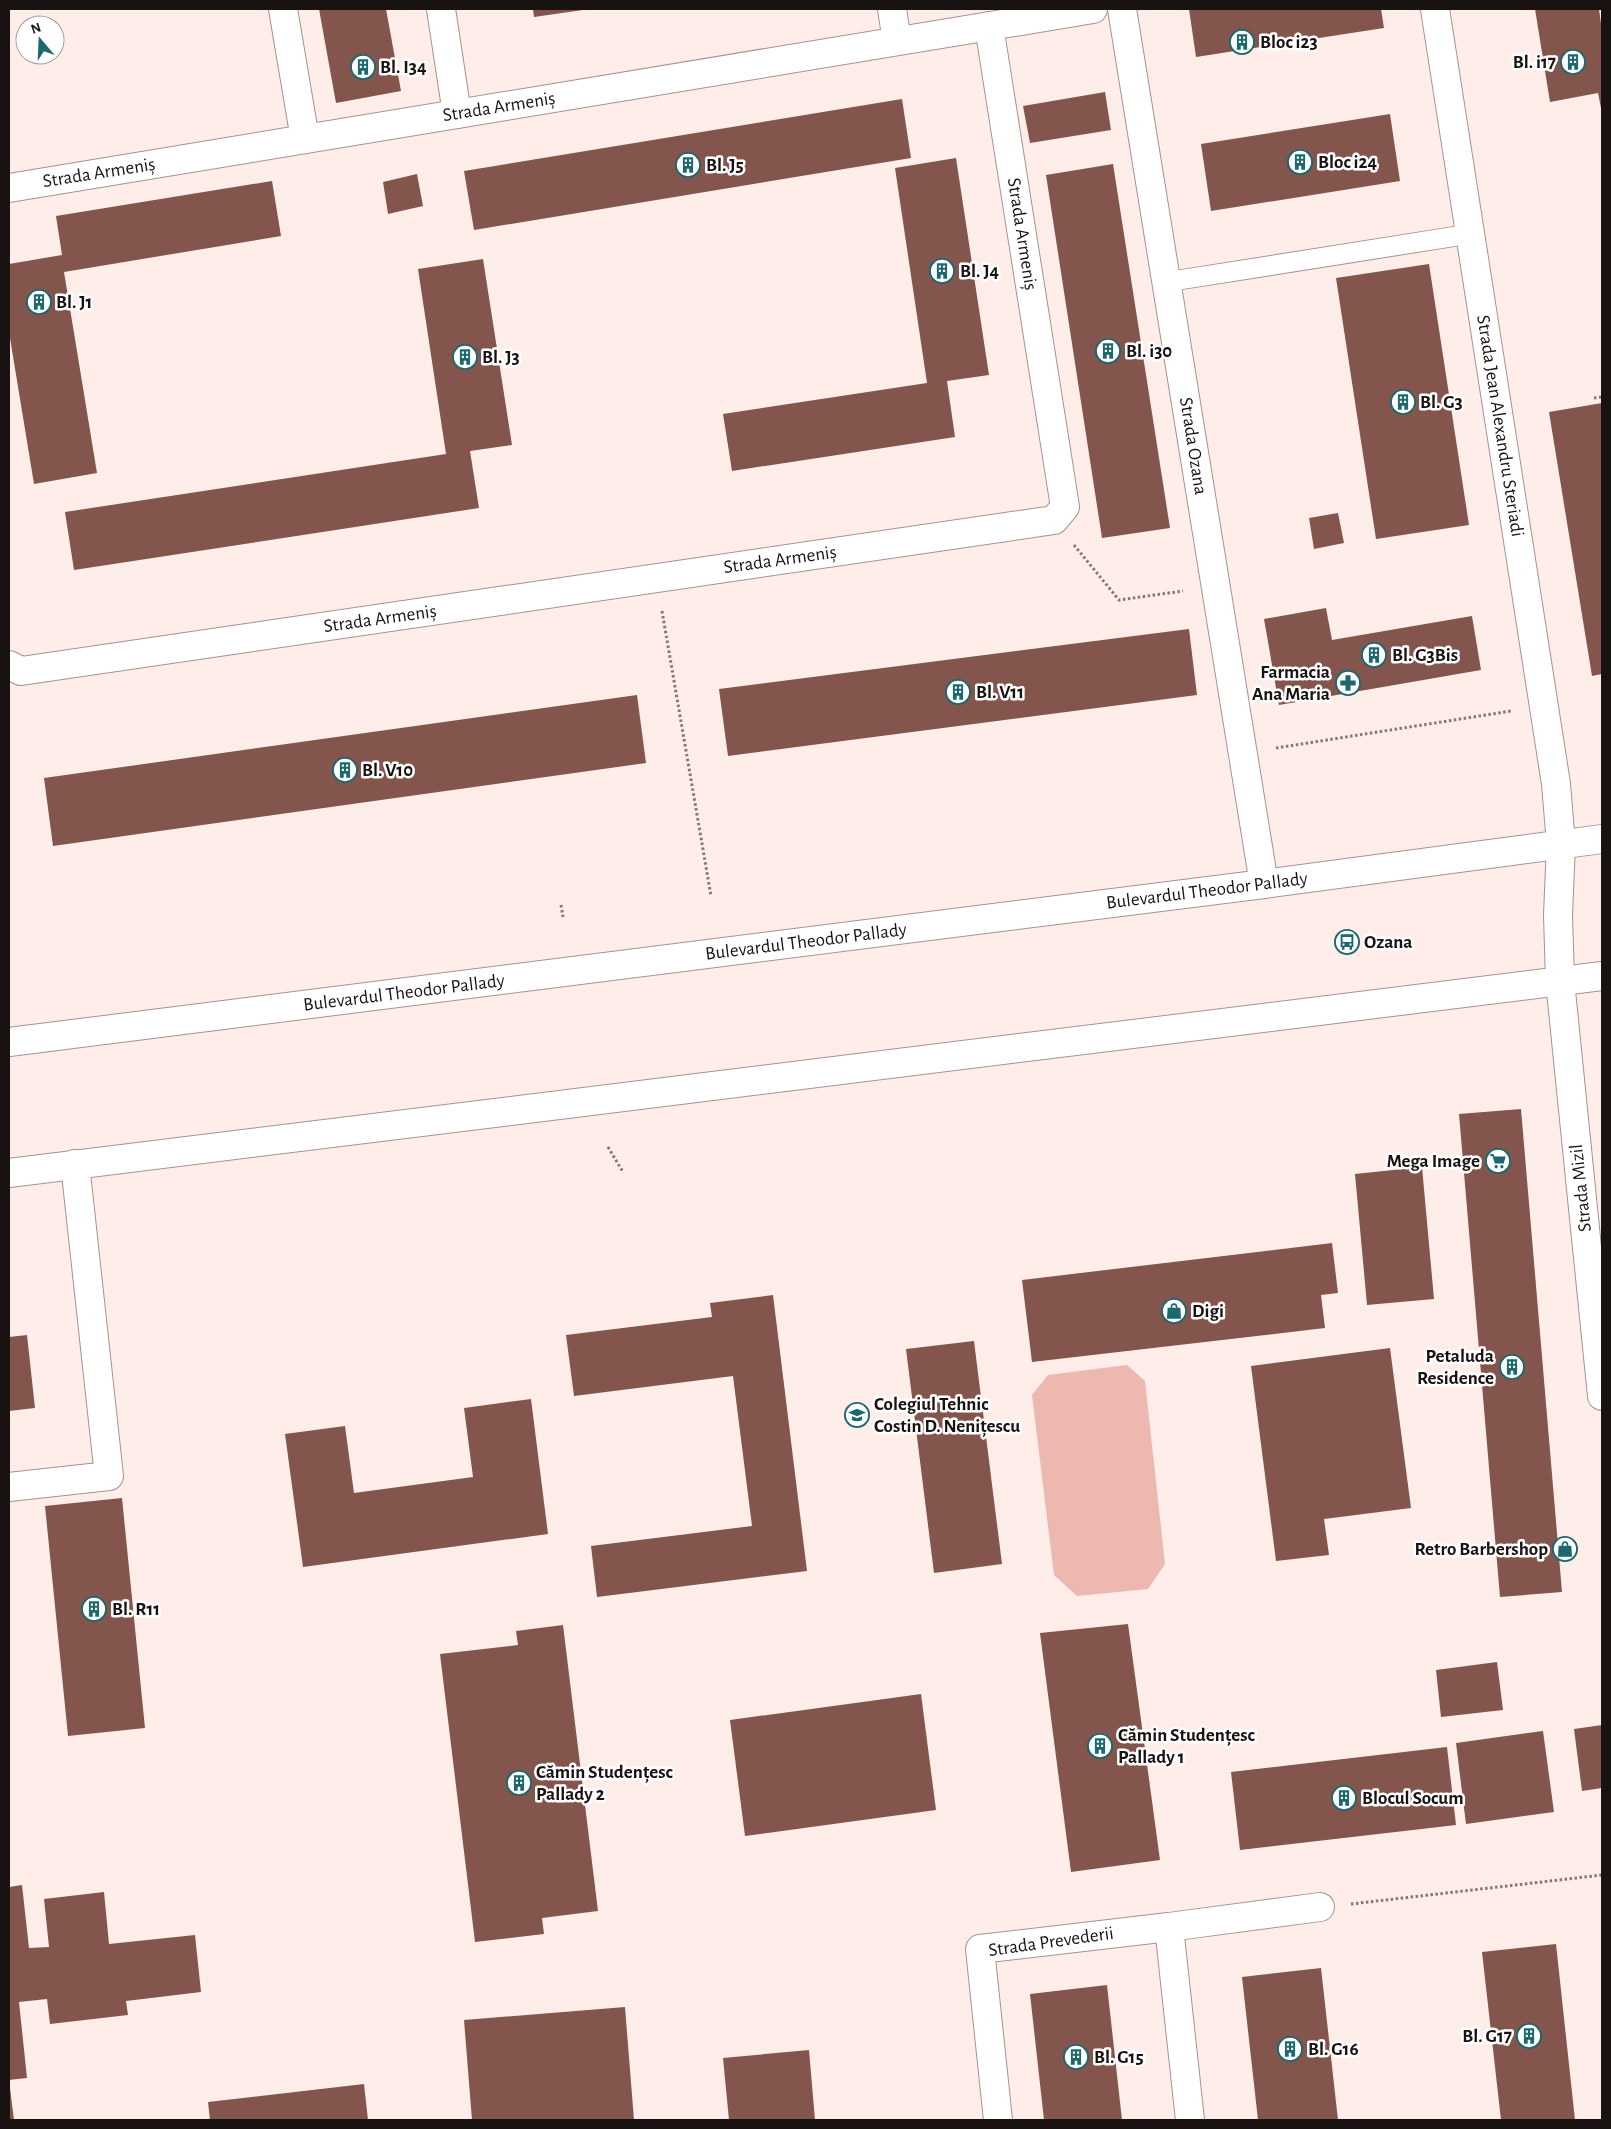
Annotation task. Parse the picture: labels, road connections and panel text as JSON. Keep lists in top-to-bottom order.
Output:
{
  "streets": {
    "street": [
      "Strada Armeniș",
      "Strada Jean Alexandru Steriadi",
      "Strada Ozana",
      "Bulevardul Theodor Pallady",
      "Strada Mizil",
      "Strada Prevederii"
    ]
  },
  "crossings": [
    ["Strada Jean Alexandru Steriadi", "Bulevardul Theodor Pallady"],
    ["Strada Jean Alexandru Steriadi", "Strada Mizil"],
    ["Strada Ozana", "Bulevardul Theodor Pallady"],
    ["Bulevardul Theodor Pallady", "Strada Mizil"]
  ],
  "places": {
    "building": [
      "Bloc i23",
      "Bl. i17",
      "Bl. I34",
      "Bloc i24",
      "Bl. J5",
      "Bl. J4",
      "Bl. J1",
      "Bl. i30",
      "Bl. J3",
      "Bl. G3",
      "Bl. G3Bis",
      "Bl. V11",
      "Bl. V10",
      "Petaluda Residence",
      "Bl. R11",
      "Cămin Studențesc Pallady 1",
      "Cămin Studențesc Pallady 2",
      "Blocul Socum",
      "Bl. G17",
      "Bl. G16",
      "Bl. G15"
    ],
    "pharmacy": ["Farmacia Ana Maria"],
    "bus stop": ["Ozana"],
    "supermarket": ["Mega Image"],
    "shop": ["Digi", "Retro Barbershop"],
    "school or university": ["Colegiul Tehnic Costin D. Nenițescu"]
  },
  "north": "top"
}
